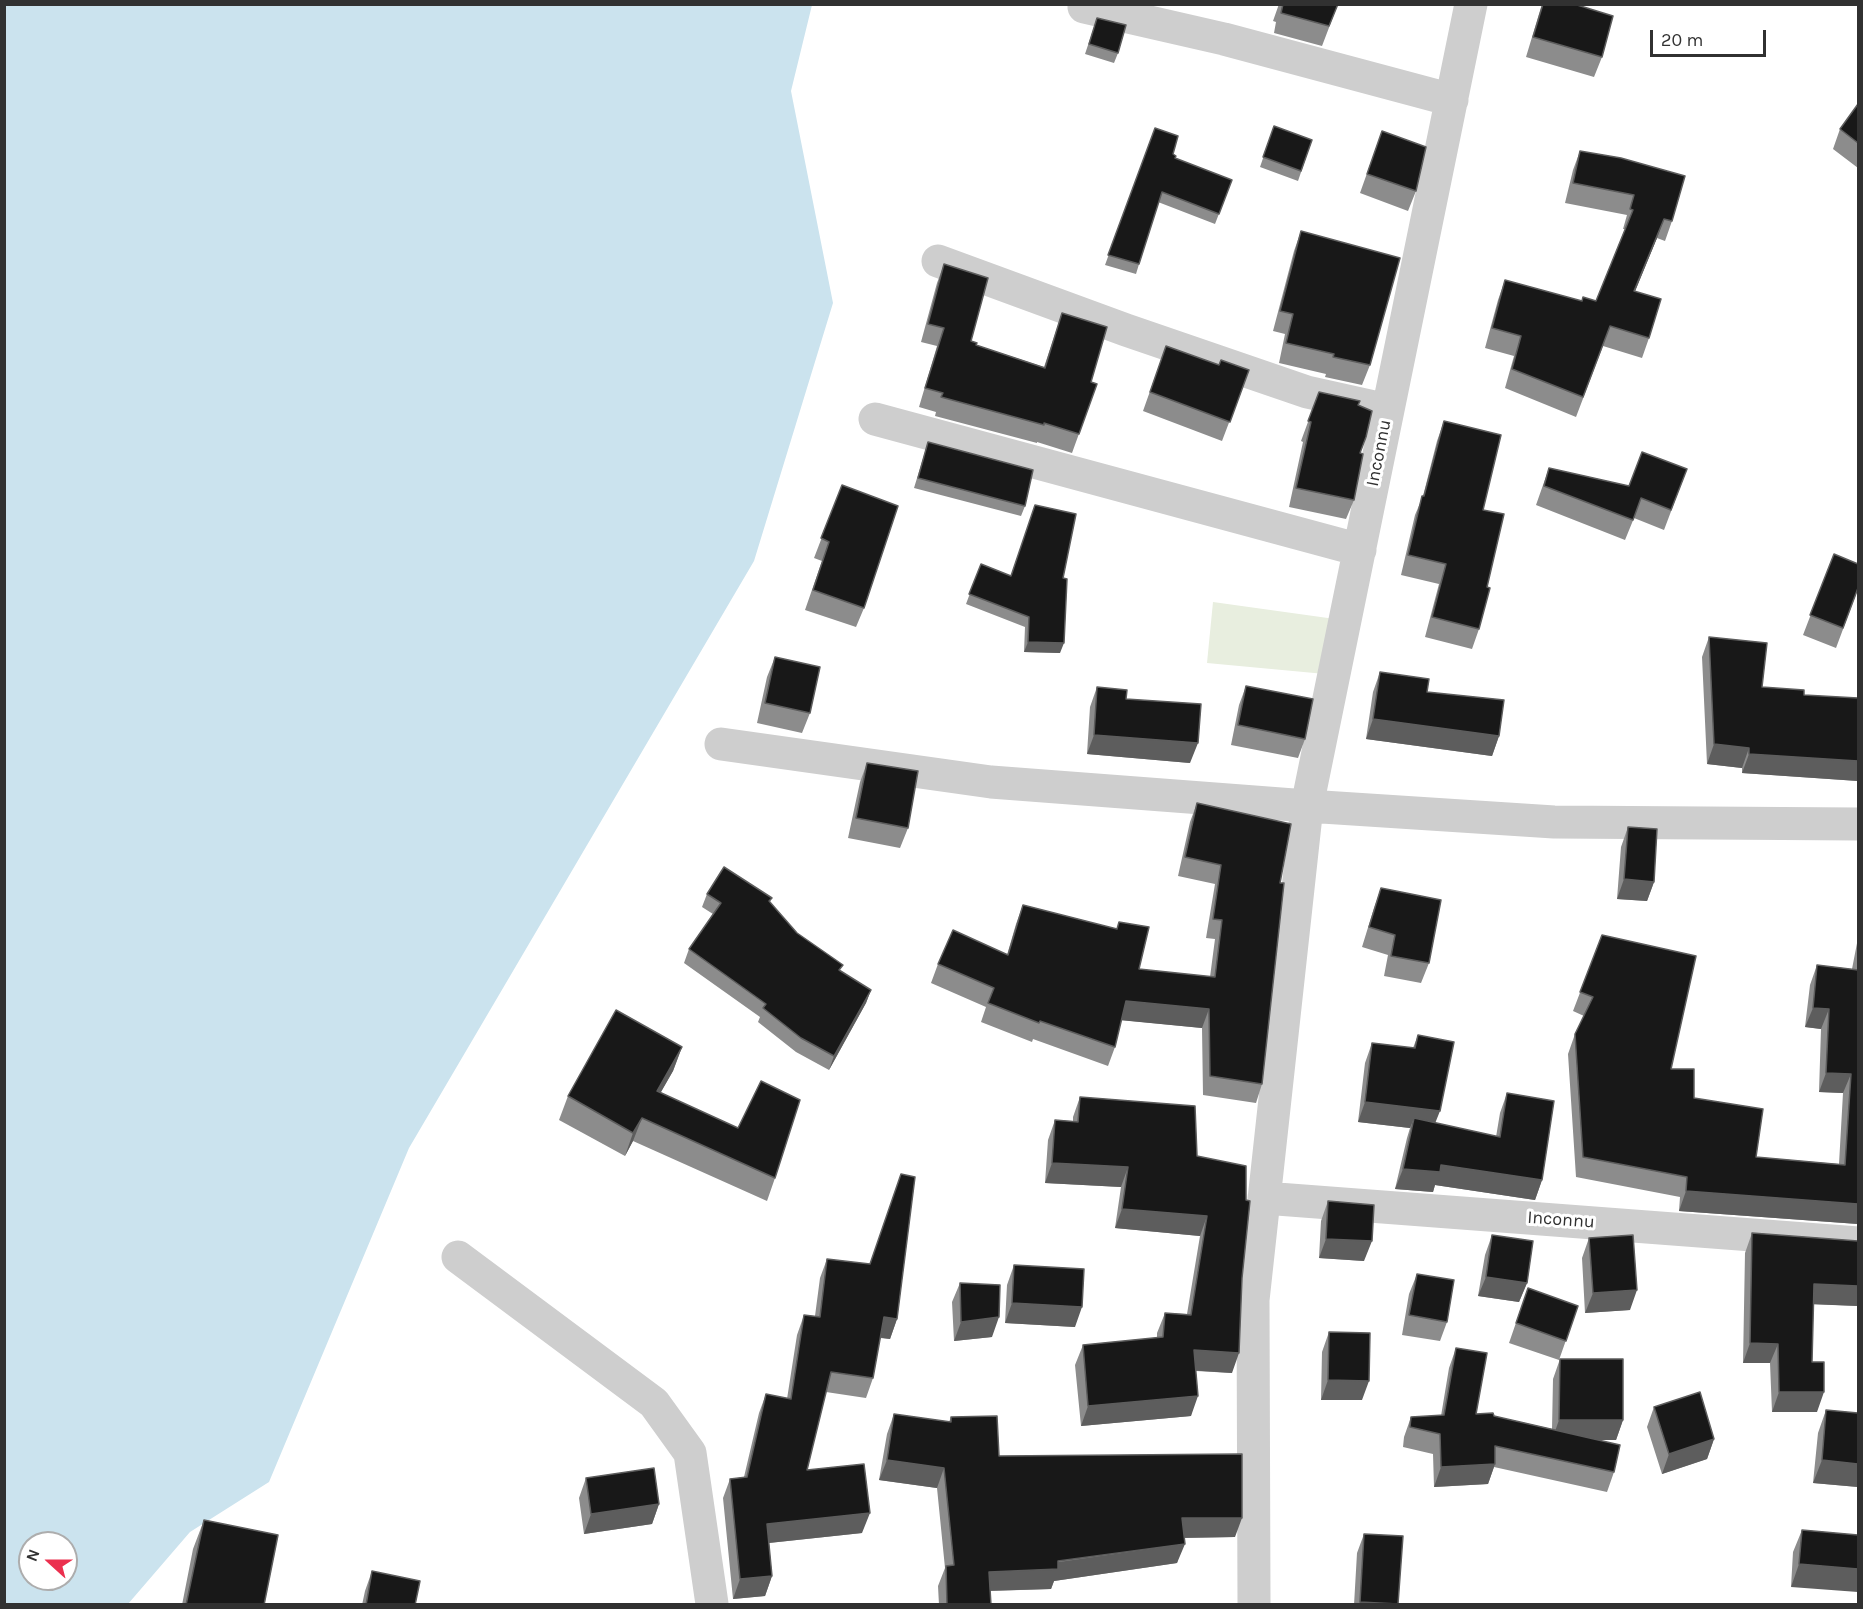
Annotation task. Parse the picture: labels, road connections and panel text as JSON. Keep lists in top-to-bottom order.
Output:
{
  "streets": {
    "street": ["Inconnu"]
  },
  "scale_bar": "20 m",
  "north": "left"
}
